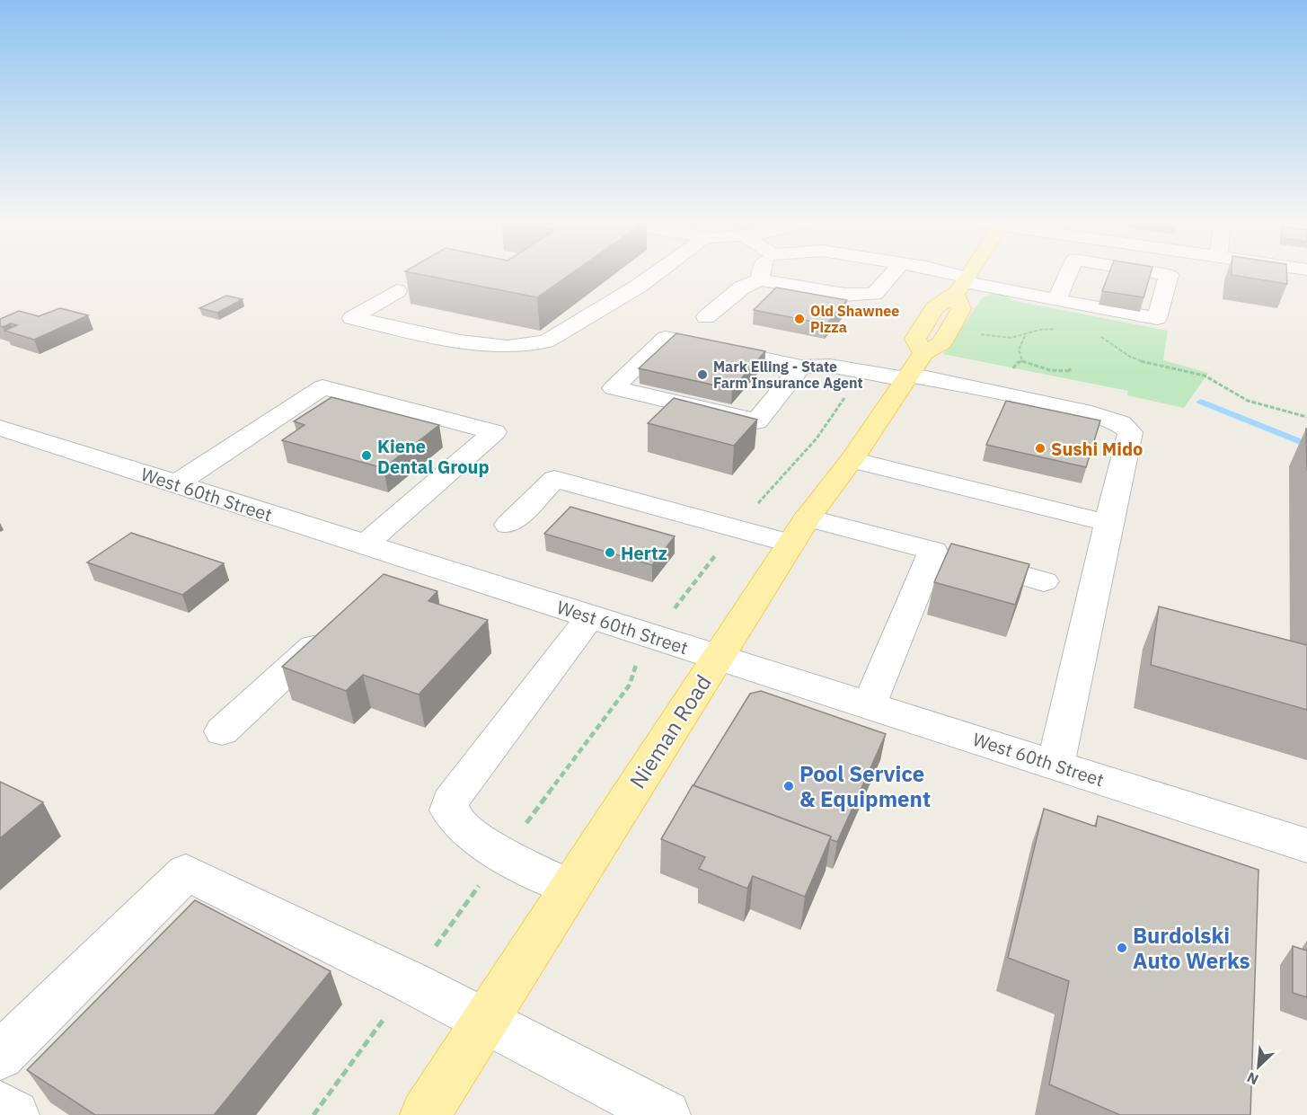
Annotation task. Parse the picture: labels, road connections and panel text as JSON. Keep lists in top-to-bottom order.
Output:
{
  "streets": {
    "main road": ["Nieman Road"],
    "street": ["West 60th Street"]
  },
  "crossings": [
    ["West 60th Street", "Nieman Road"]
  ],
  "places": [
    "Old Shawnee Pizza",
    "Mark Elling - State Farm Insurance Agent",
    "Sushi Mido",
    "Kiene Dental Group",
    "Hertz",
    "Pool Service & Equipment",
    "Burdolski Auto Werks"
  ],
  "north": "bottom left"
}
